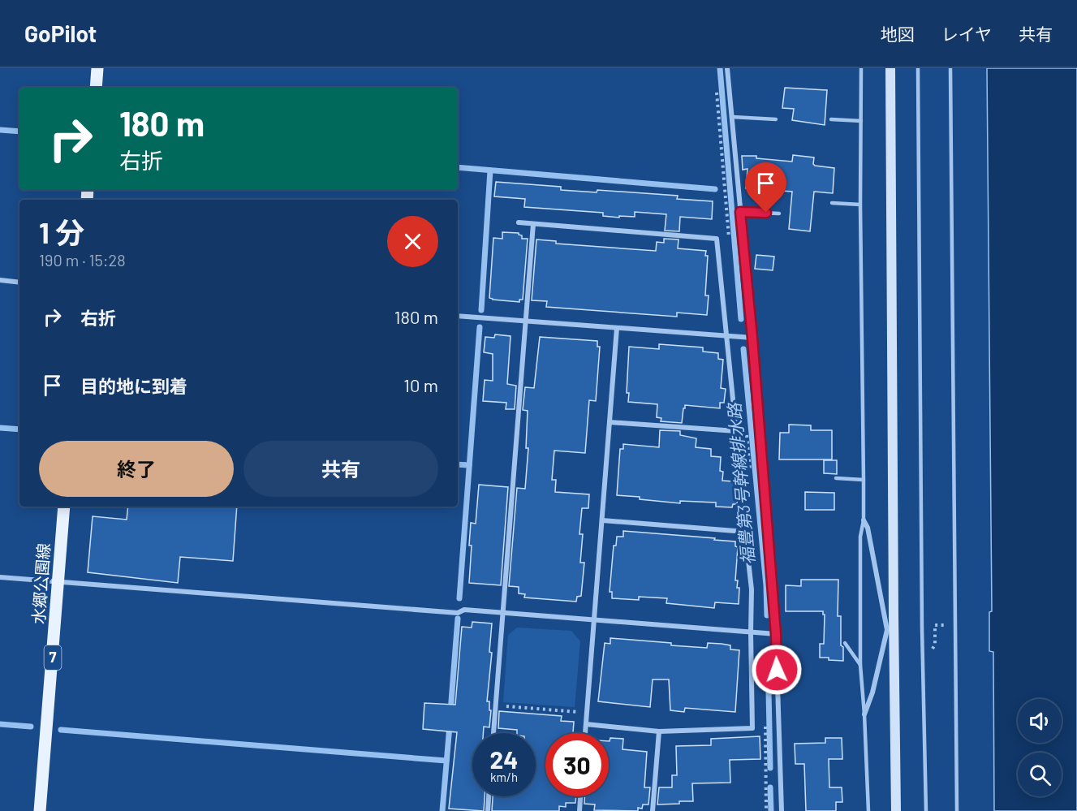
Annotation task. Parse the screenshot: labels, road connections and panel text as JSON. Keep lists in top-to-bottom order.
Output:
{
  "streets": {
    "main road": ["水郷公園線", "7"]
  },
  "water": ["福豊第3号幹線排水路"],
  "page": {
    "header": "GoPilot",
    "nav": ["地図", "レイヤ", "共有"],
    "turn": ["180 m", "右折"],
    "heading": ["1 分", "190 m · 15:28"],
    "list": [
      {
        "name": "右折",
        "value": "180 m"
      },
      {
        "name": "目的地に到着",
        "value": "10 m"
      }
    ],
    "buttons": ["終了", "共有"],
    "speed": "24 km/h",
    "limit": "30"
  }
}
